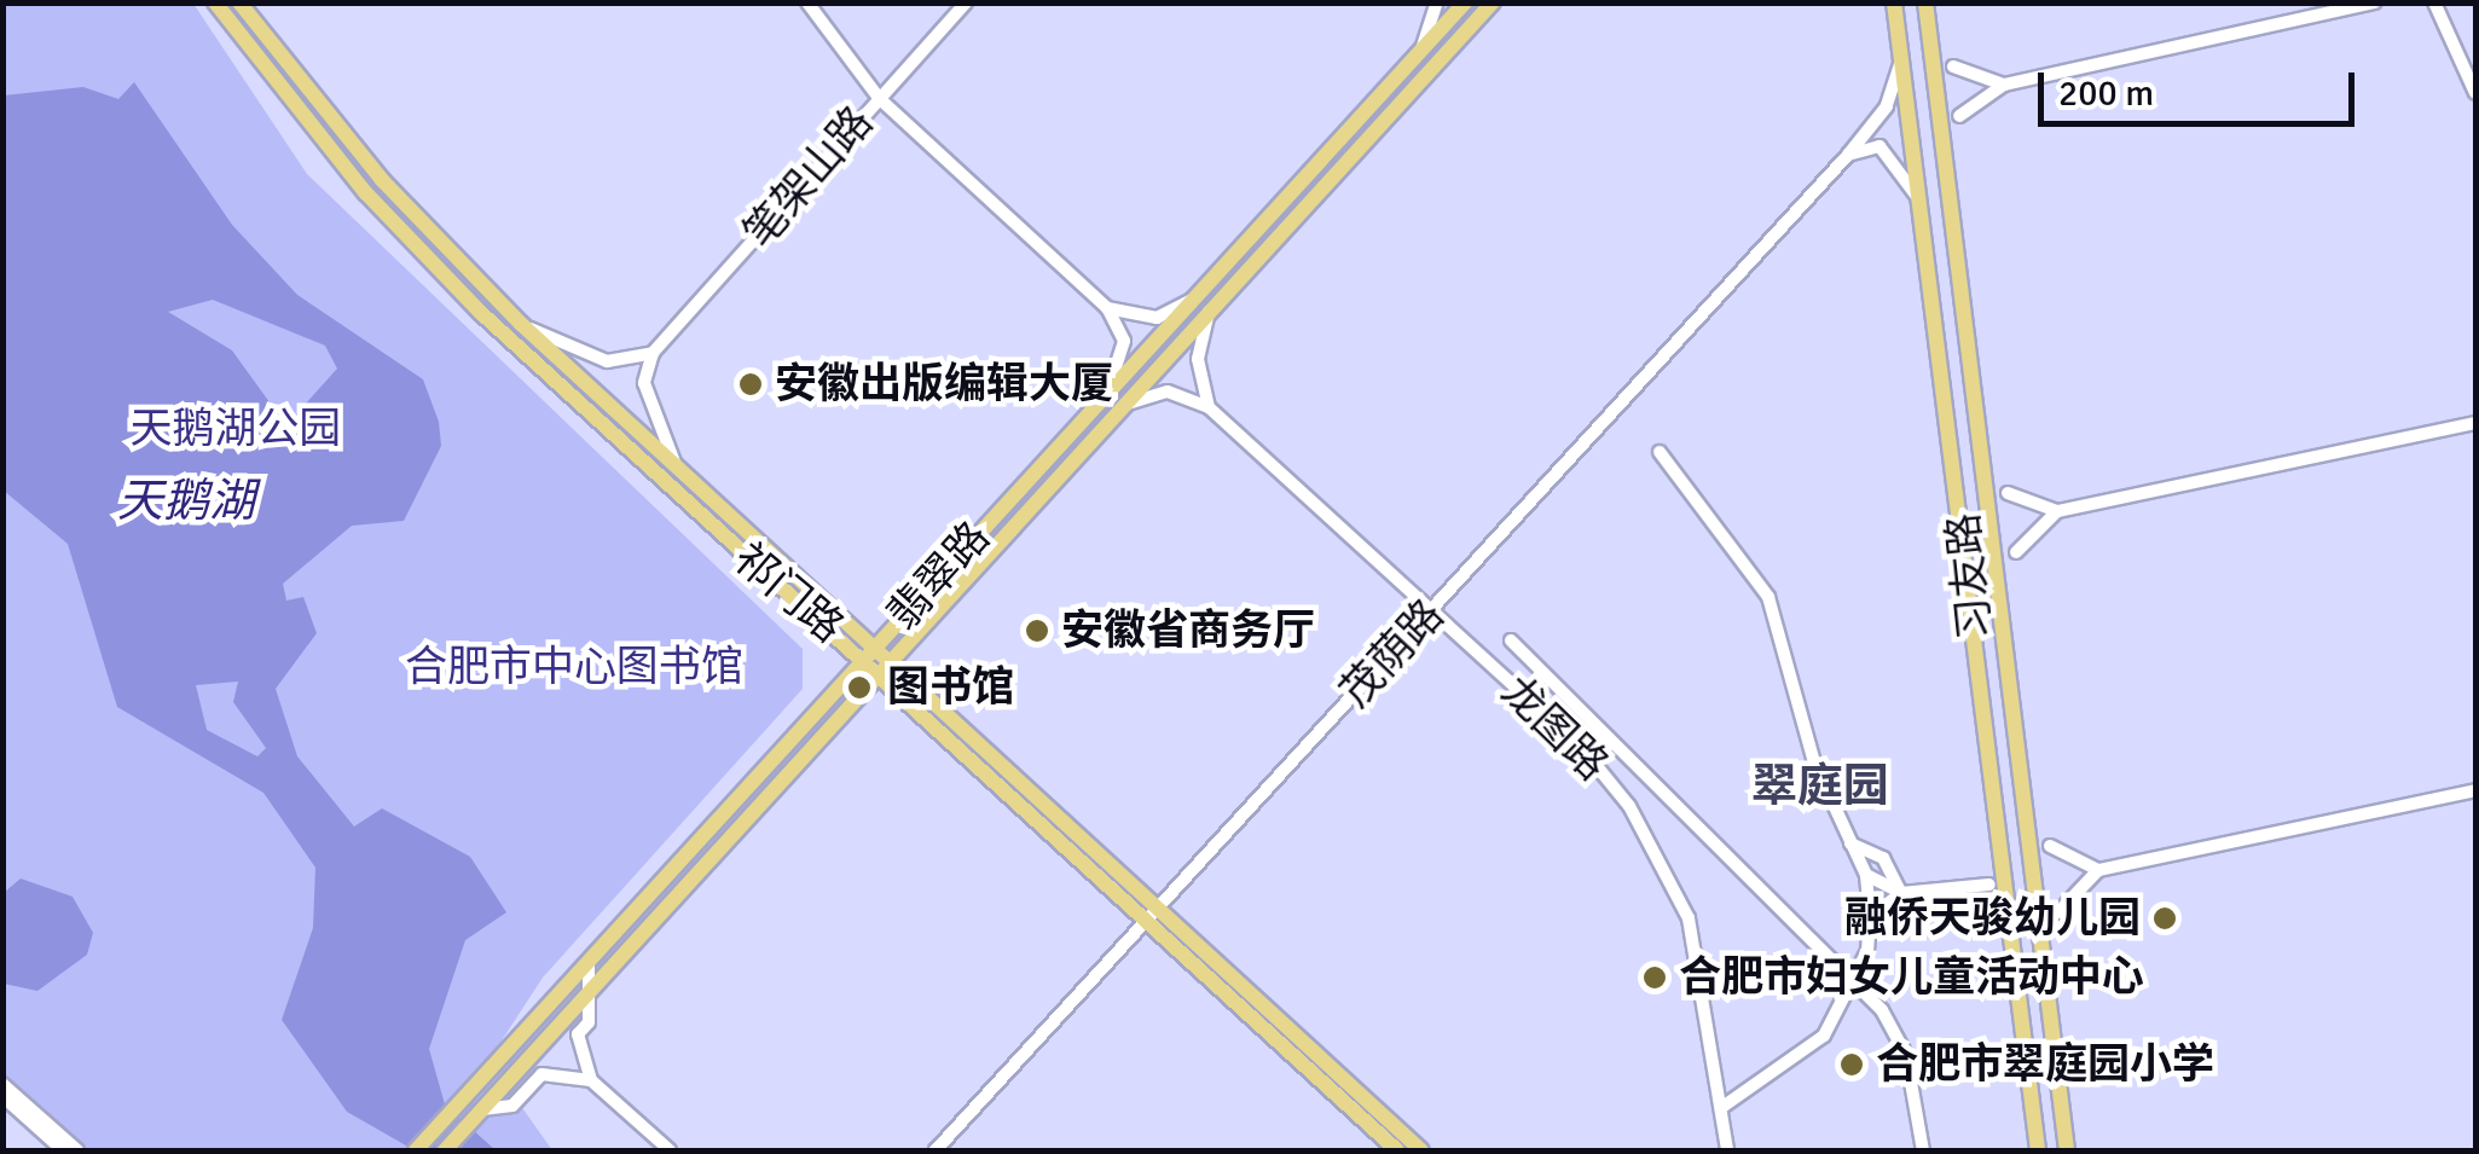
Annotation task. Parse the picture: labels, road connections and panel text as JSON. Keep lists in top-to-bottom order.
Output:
{
  "streets": {
    "main road": ["翡翠路", "习友路", "祁门路"],
    "street": ["笔架山路", "茂荫路", "龙图路"]
  },
  "crossings": [
    ["翡翠路", "祁门路"],
    ["习友路", "茂荫路"],
    ["祁门路", "茂荫路"],
    ["茂荫路", "龙图路"]
  ],
  "districts": ["翠庭园"],
  "water": ["天鹅湖"],
  "parks": ["天鹅湖公园", "合肥市中心图书馆"],
  "places": [
    "安徽出版编辑大厦",
    "安徽省商务厅",
    "图书馆",
    "融侨天骏幼儿园",
    "合肥市妇女儿童活动中心",
    "合肥市翠庭园小学"
  ],
  "scale_bar": "200 m"
}
